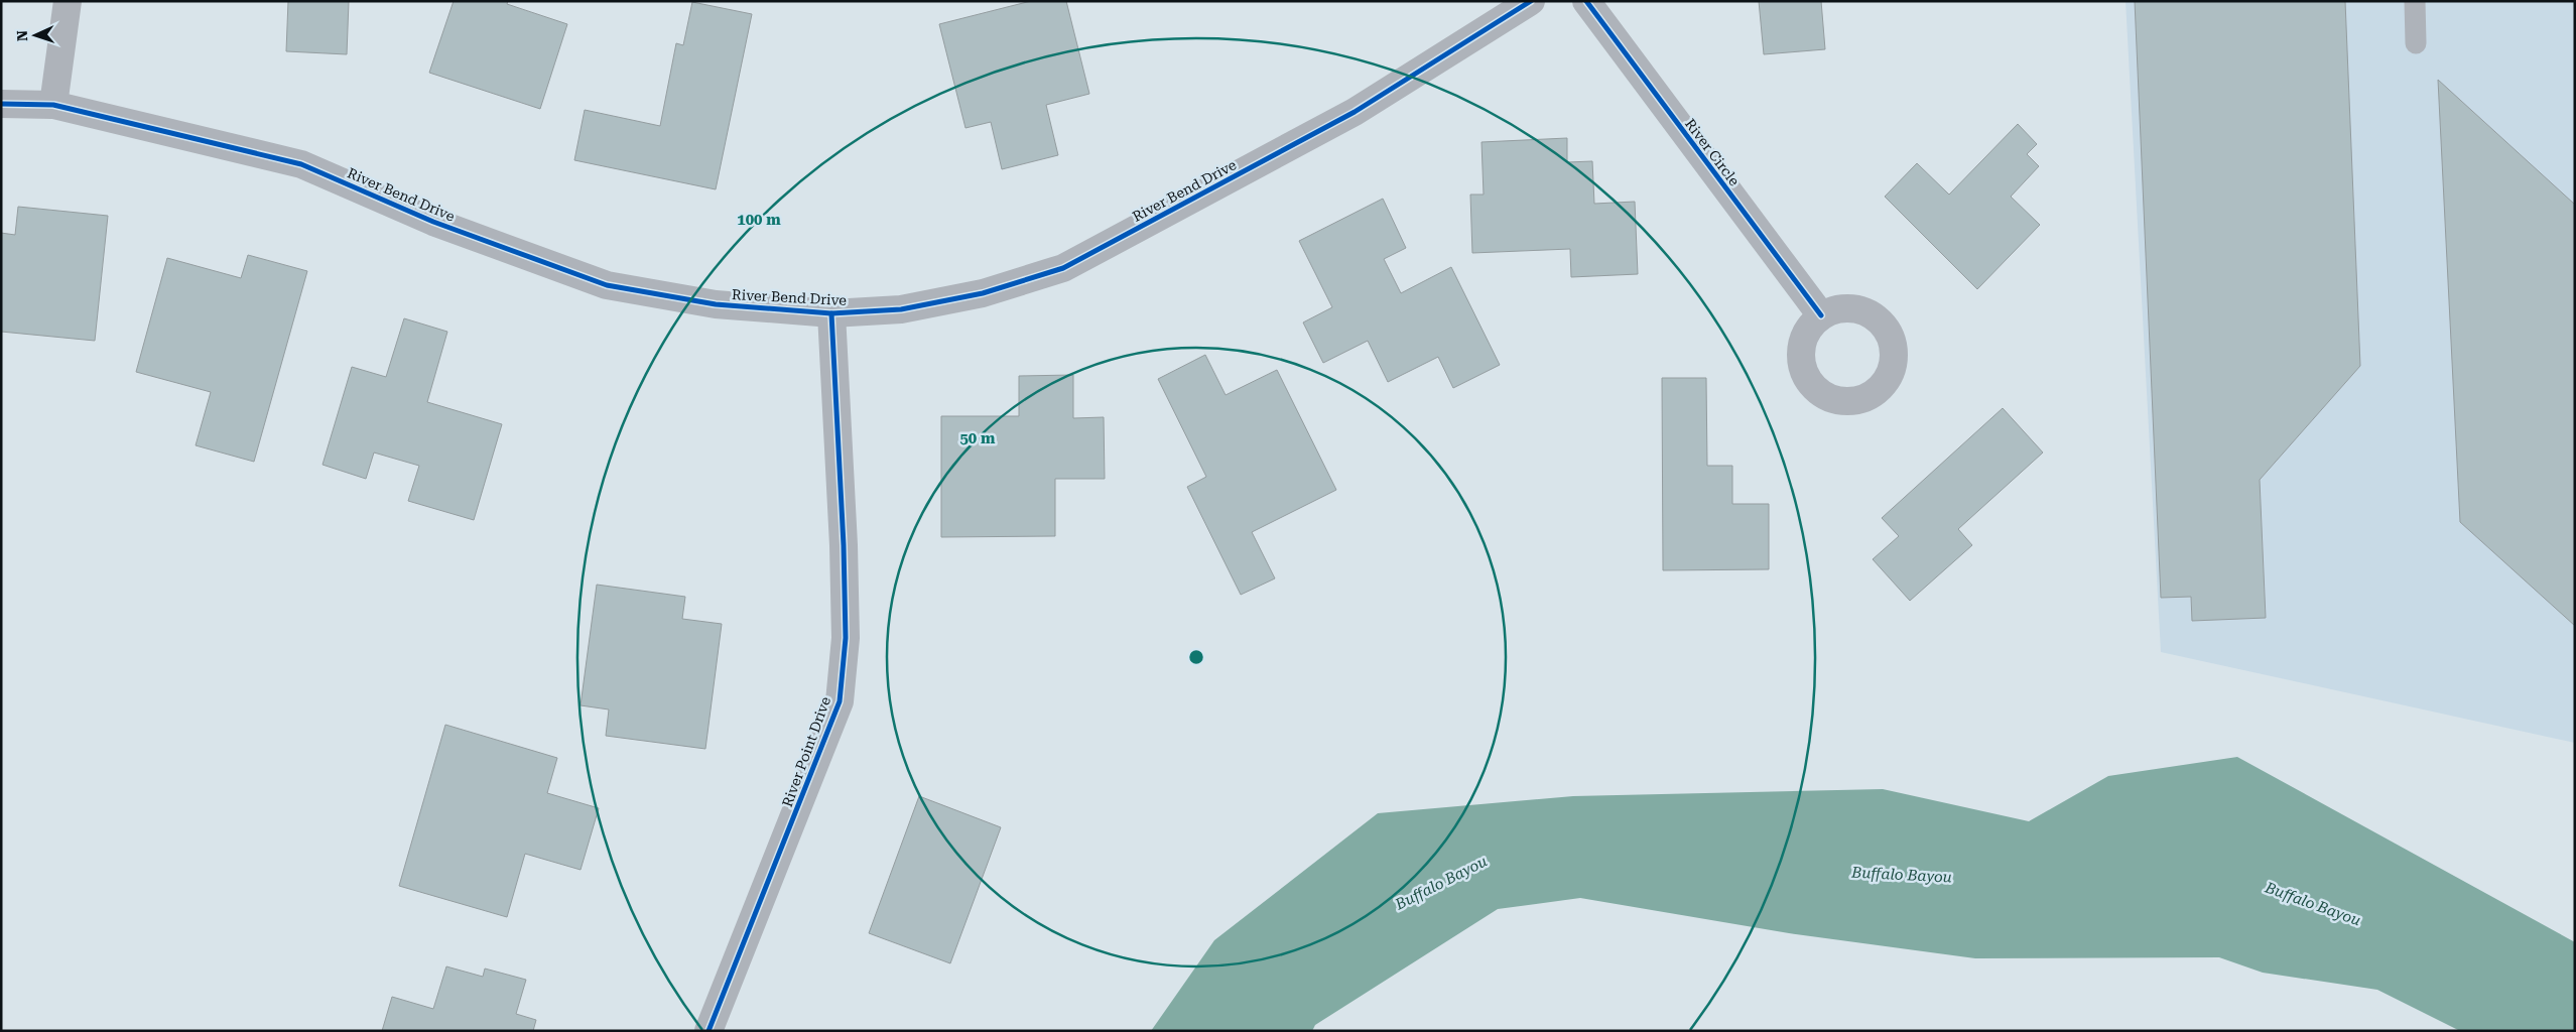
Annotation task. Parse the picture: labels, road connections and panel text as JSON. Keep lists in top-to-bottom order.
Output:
{
  "streets": {
    "street": ["River Circle", "River Bend Drive", "River Point Drive"]
  },
  "crossings": [
    ["River Bend Drive", "River Point Drive"]
  ],
  "water": ["Buffalo Bayou"],
  "north": "left",
  "rings": ["100 m", "50 m"]
}
